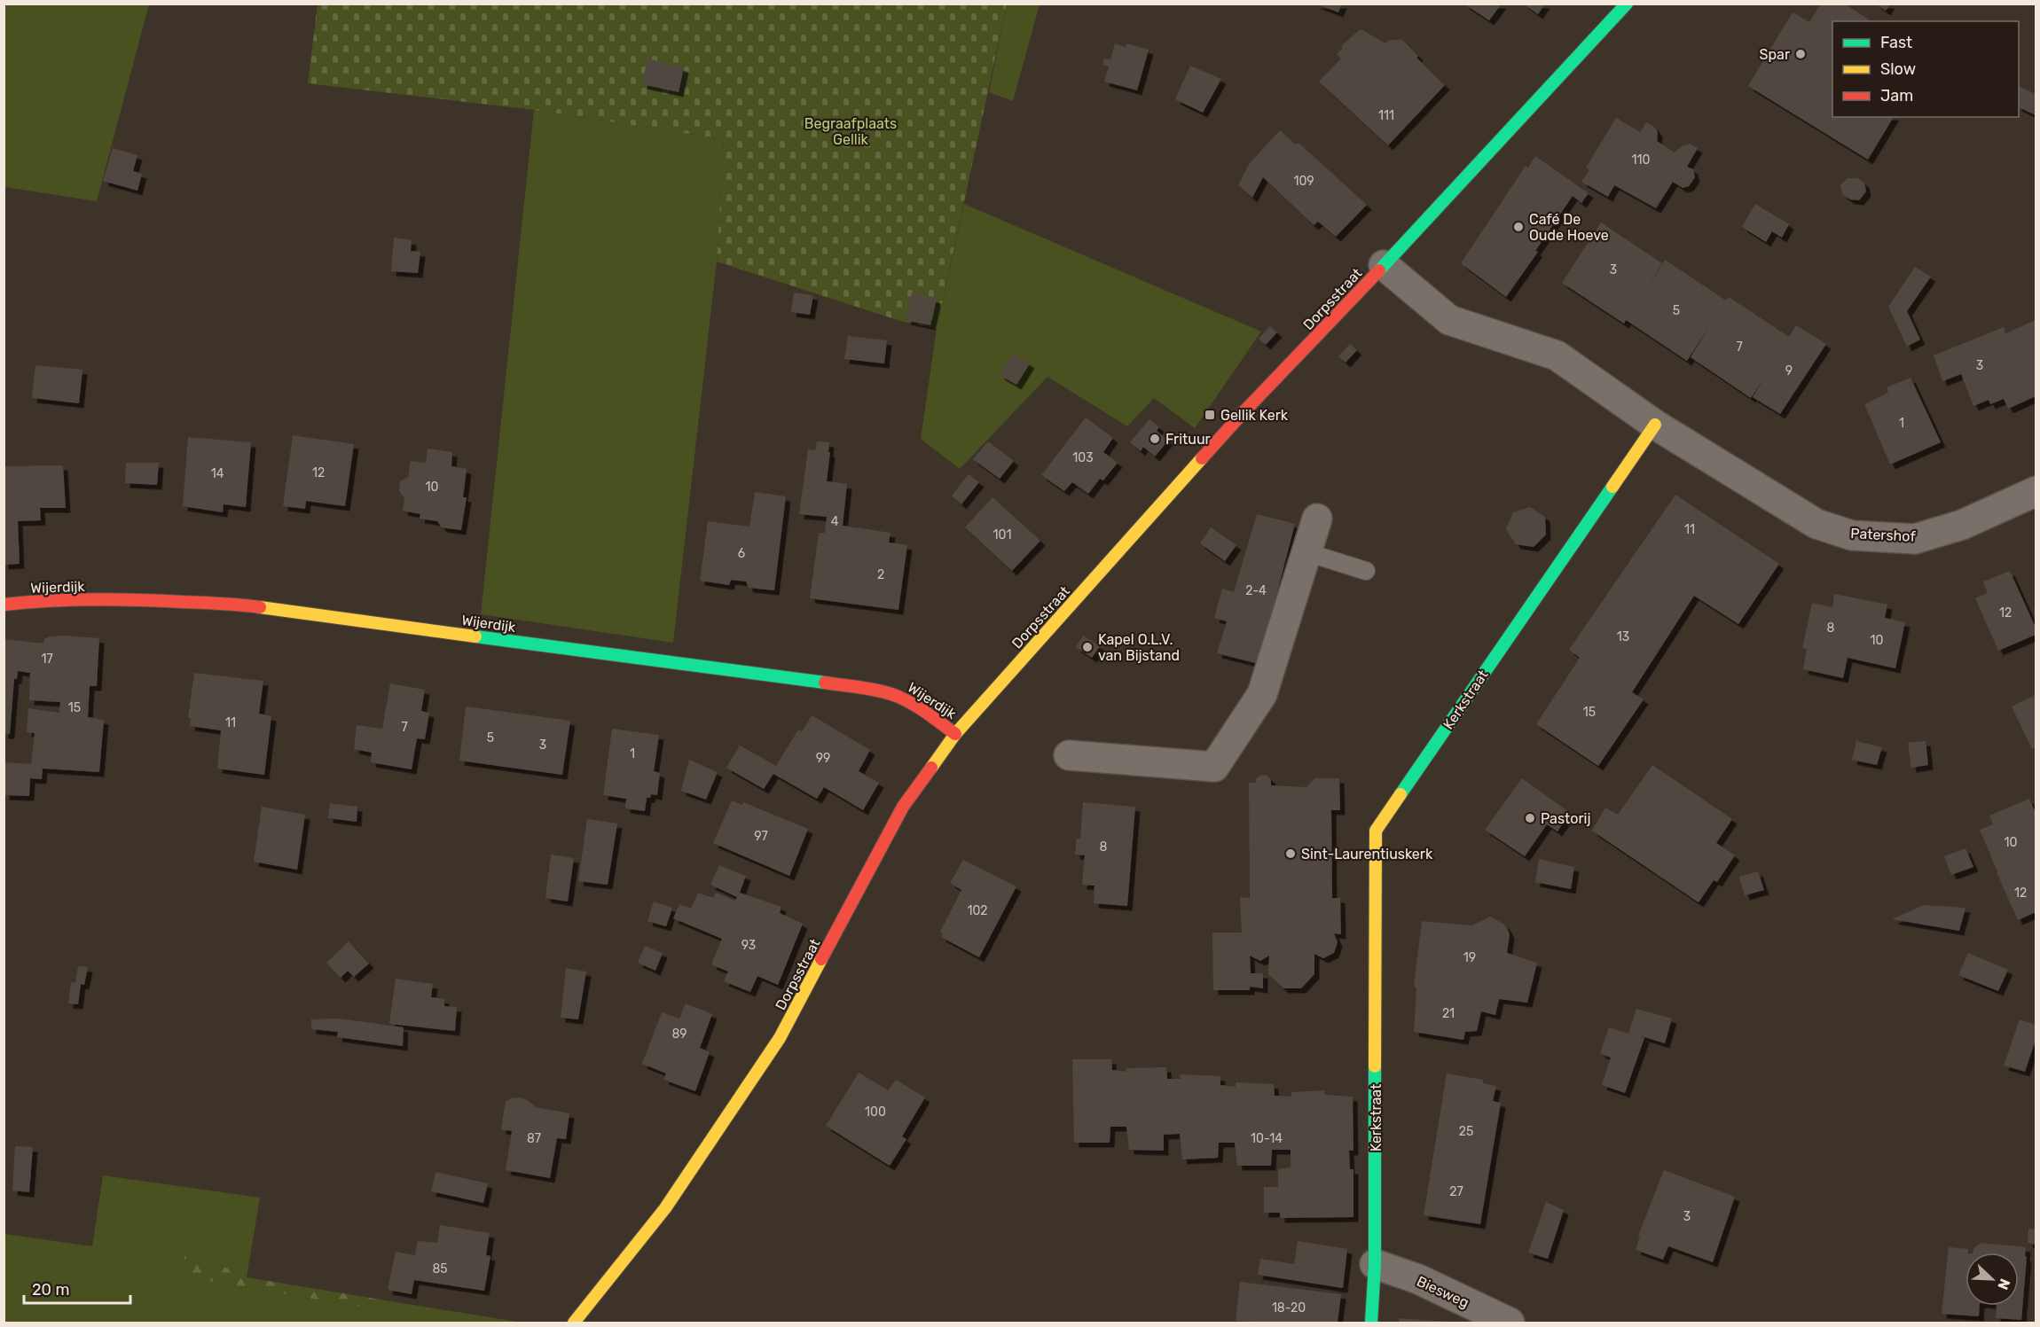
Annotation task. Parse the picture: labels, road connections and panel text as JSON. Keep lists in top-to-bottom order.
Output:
{
  "streets": {
    "street": [
      "Dorpsstraat",
      "Patershof",
      "Wijerdijk",
      "Kerkstraat",
      "Biesweg"
    ]
  },
  "crossings": [
    ["Dorpsstraat", "Wijerdijk"],
    ["Patershof", "Kerkstraat"],
    ["Kerkstraat", "Biesweg"]
  ],
  "parks": ["Begraafplaats Gellik"],
  "places": {
    "other": [
      "Spar",
      "Café De Oude Hoeve",
      "Frituur",
      "Kapel O.L.V. van Bijstand",
      "Pastorij",
      "Sint-Laurentiuskerk"
    ],
    "transit": ["Gellik Kerk"]
  },
  "house_numbers": [
    "111",
    "110",
    "109",
    "3",
    "5",
    "7",
    "3",
    "9",
    "1",
    "103",
    "12",
    "14",
    "10",
    "4",
    "11",
    "101",
    "6",
    "2",
    "2-4",
    "12",
    "8",
    "13",
    "10",
    "17",
    "15",
    "15",
    "11",
    "7",
    "5",
    "3",
    "1",
    "99",
    "97",
    "10",
    "8",
    "12",
    "102",
    "93",
    "19",
    "21",
    "89",
    "100",
    "25",
    "87",
    "10-14",
    "27",
    "3",
    "85",
    "18-20"
  ],
  "legend": ["Fast", "Slow", "Jam"],
  "scale_bar": "20 m",
  "north": "bottom right"
}
